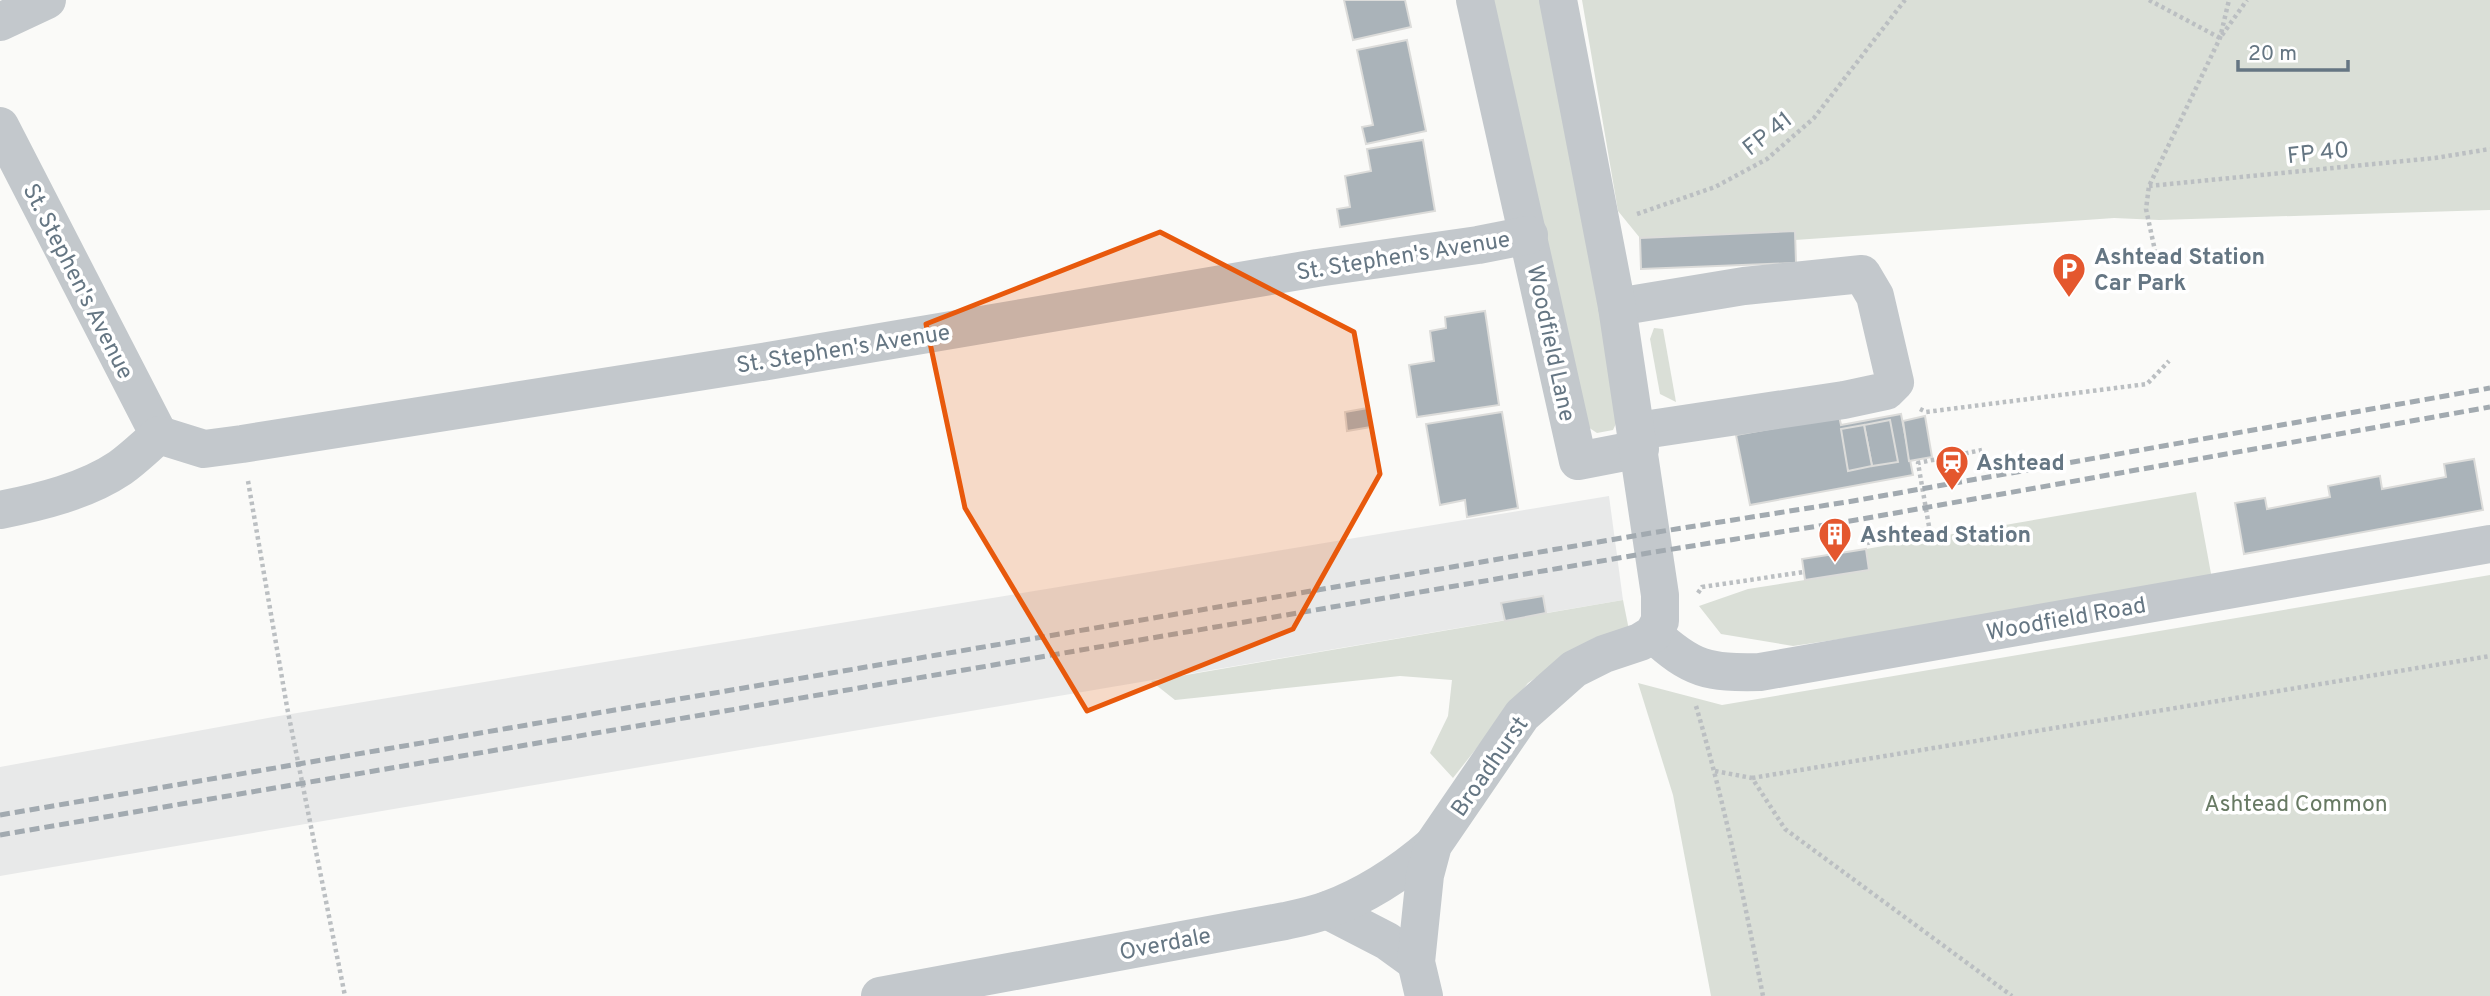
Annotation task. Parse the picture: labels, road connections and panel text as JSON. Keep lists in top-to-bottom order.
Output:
{
  "streets": {
    "street": [
      "St. Stephen's Avenue",
      "Woodfield Lane",
      "Woodfield Road",
      "Broadhurst",
      "Overdale"
    ],
    "path": ["FP 41", "FP 40"]
  },
  "crossings": [
    ["St. Stephen's Avenue", "Woodfield Lane"],
    ["Woodfield Road", "Broadhurst"],
    ["Broadhurst", "Overdale"]
  ],
  "parks": ["Ashtead Common"],
  "places": {
    "parking": ["Ashtead Station Car Park"],
    "station": ["Ashtead"],
    "building": ["Ashtead Station"]
  },
  "scale_bar": "20 m"
}
